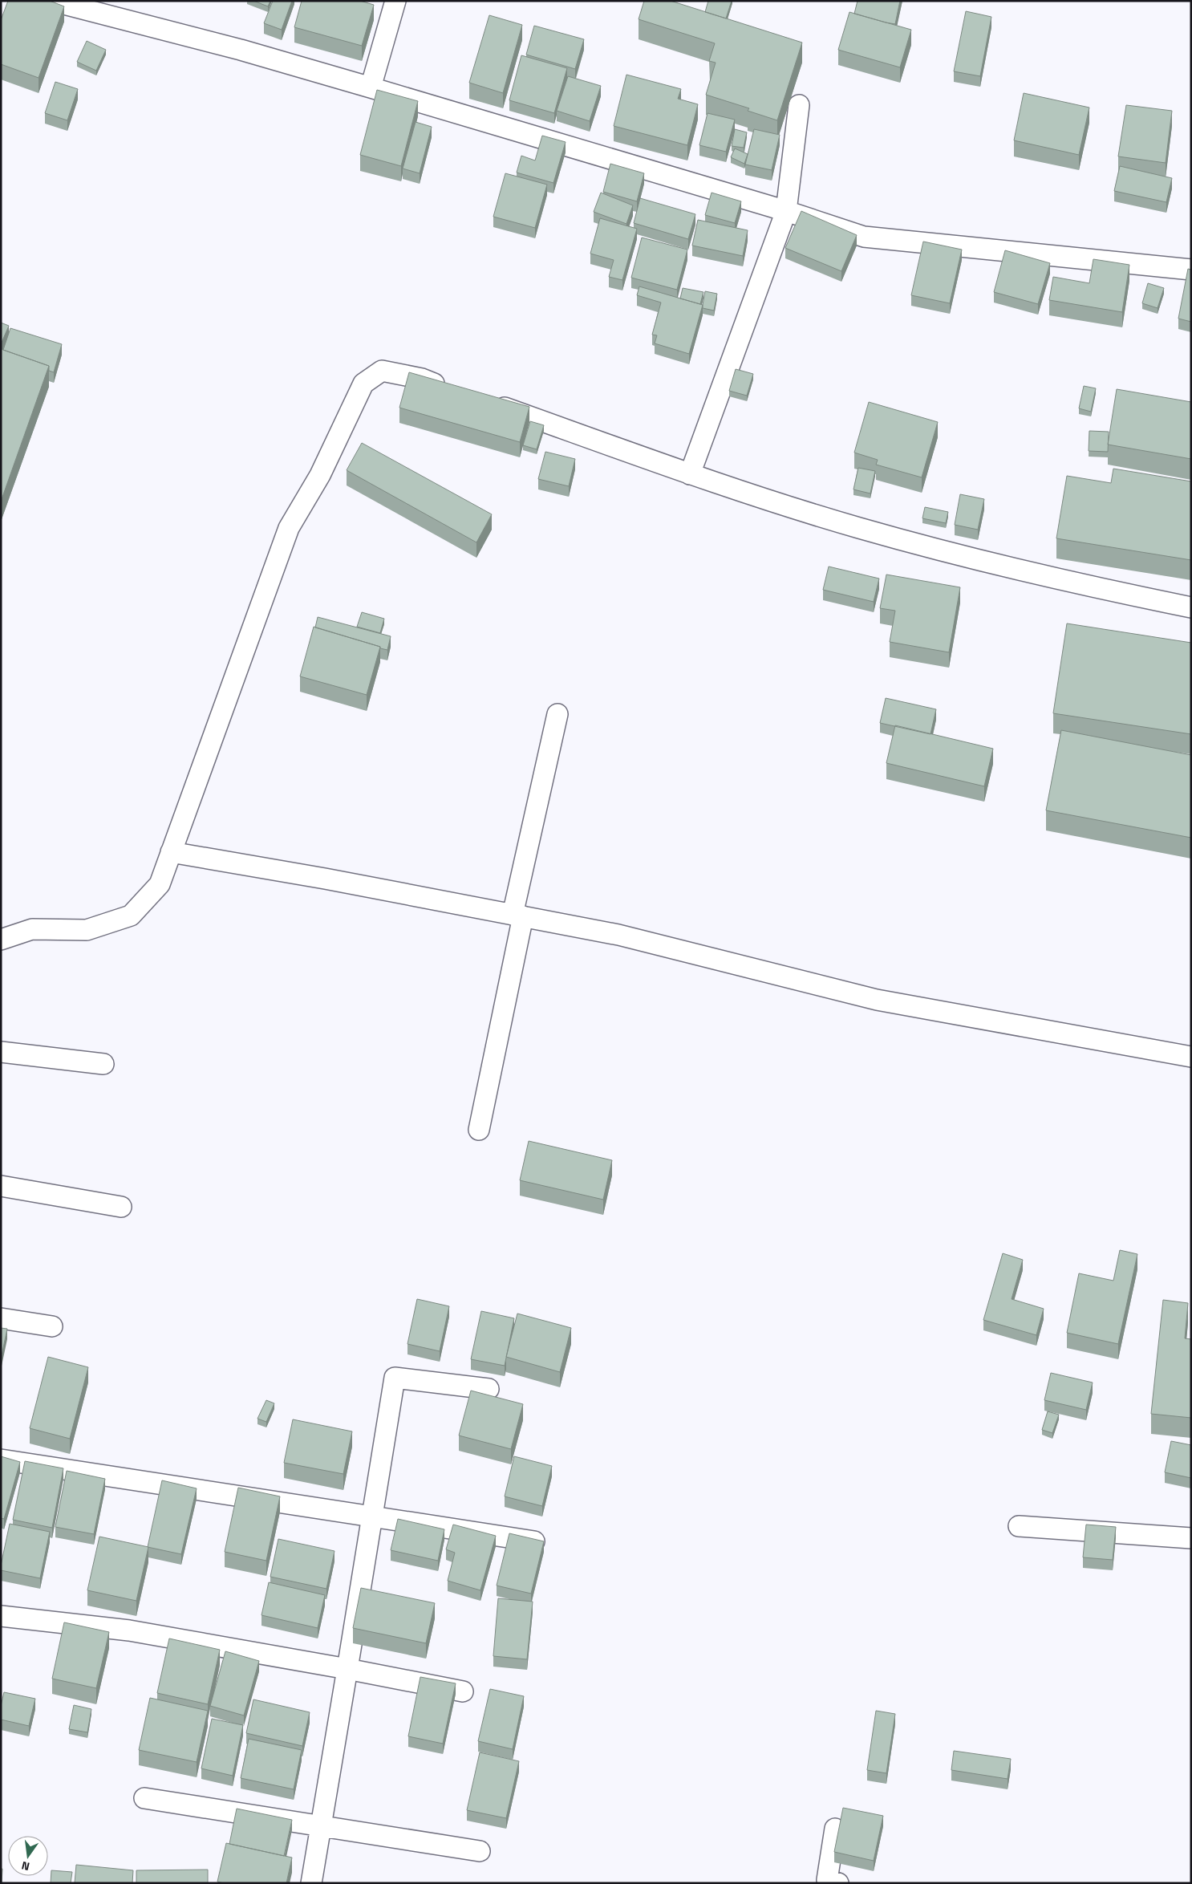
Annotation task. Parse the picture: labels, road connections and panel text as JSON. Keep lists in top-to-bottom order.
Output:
{
  "north": "bottom"
}
